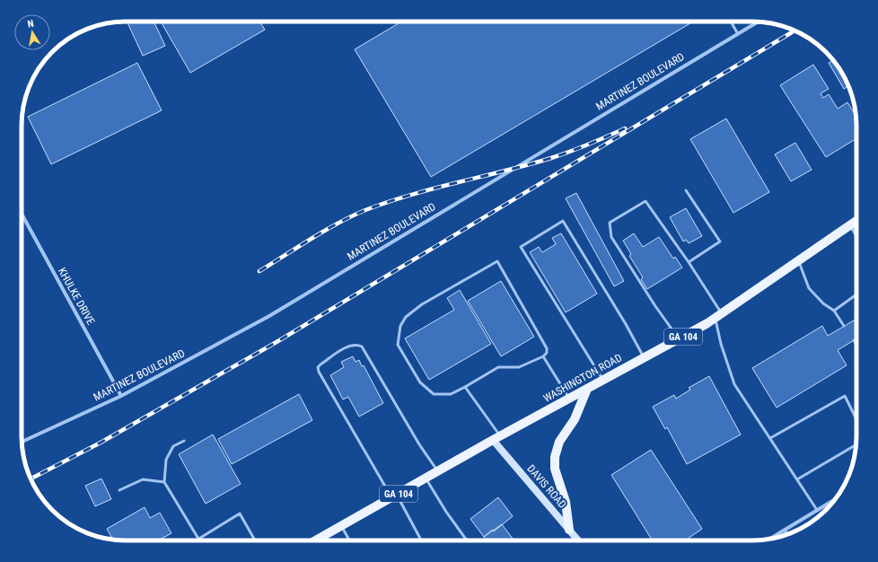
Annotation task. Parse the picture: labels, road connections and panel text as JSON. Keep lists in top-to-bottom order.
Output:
{
  "streets": {
    "main road": ["GA 104", "WASHINGTON ROAD", "DAVIS ROAD"],
    "street": ["MARTINEZ BOULEVARD", "KHULKE DRIVE"]
  },
  "crossings": [
    ["MARTINEZ BOULEVARD", "KHULKE DRIVE"],
    ["WASHINGTON ROAD", "DAVIS ROAD"]
  ],
  "north": "top"
}
